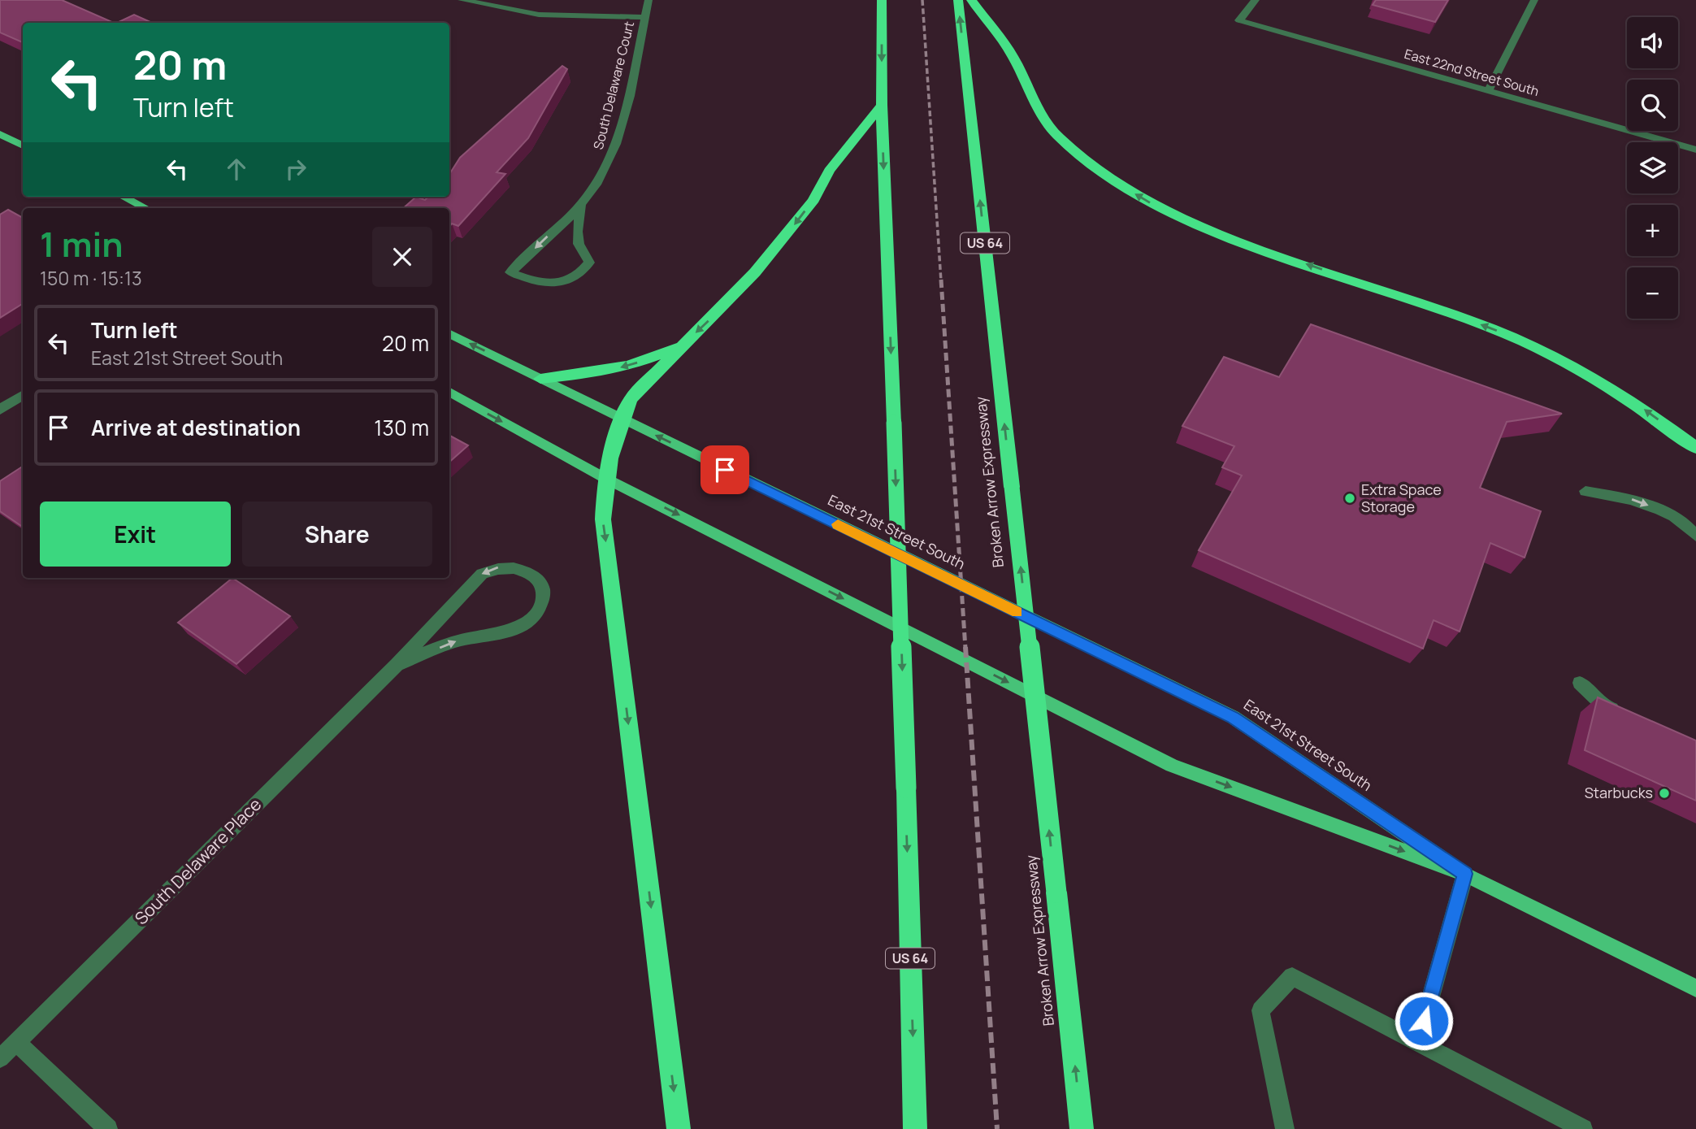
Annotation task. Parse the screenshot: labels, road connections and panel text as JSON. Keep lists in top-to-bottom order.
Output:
{
  "streets": {
    "highway": ["US 64", "Broken Arrow Expressway"],
    "main road": ["East 21st Street South"],
    "street": ["East 22nd Street South", "South Delaware Court", "South Delaware Place"]
  },
  "places": ["Extra Space Storage", "Starbucks"],
  "page": {
    "map_buttons": ["+", "−"],
    "turn": ["20 m", "Turn left"],
    "heading": ["1 min", "150 m · 15:13"],
    "list": [
      {
        "name": "Turn left",
        "note": "East 21st Street South",
        "value": "20 m"
      },
      {
        "name": "Arrive at destination",
        "value": "130 m"
      }
    ],
    "buttons": ["Exit", "Share"]
  }
}
